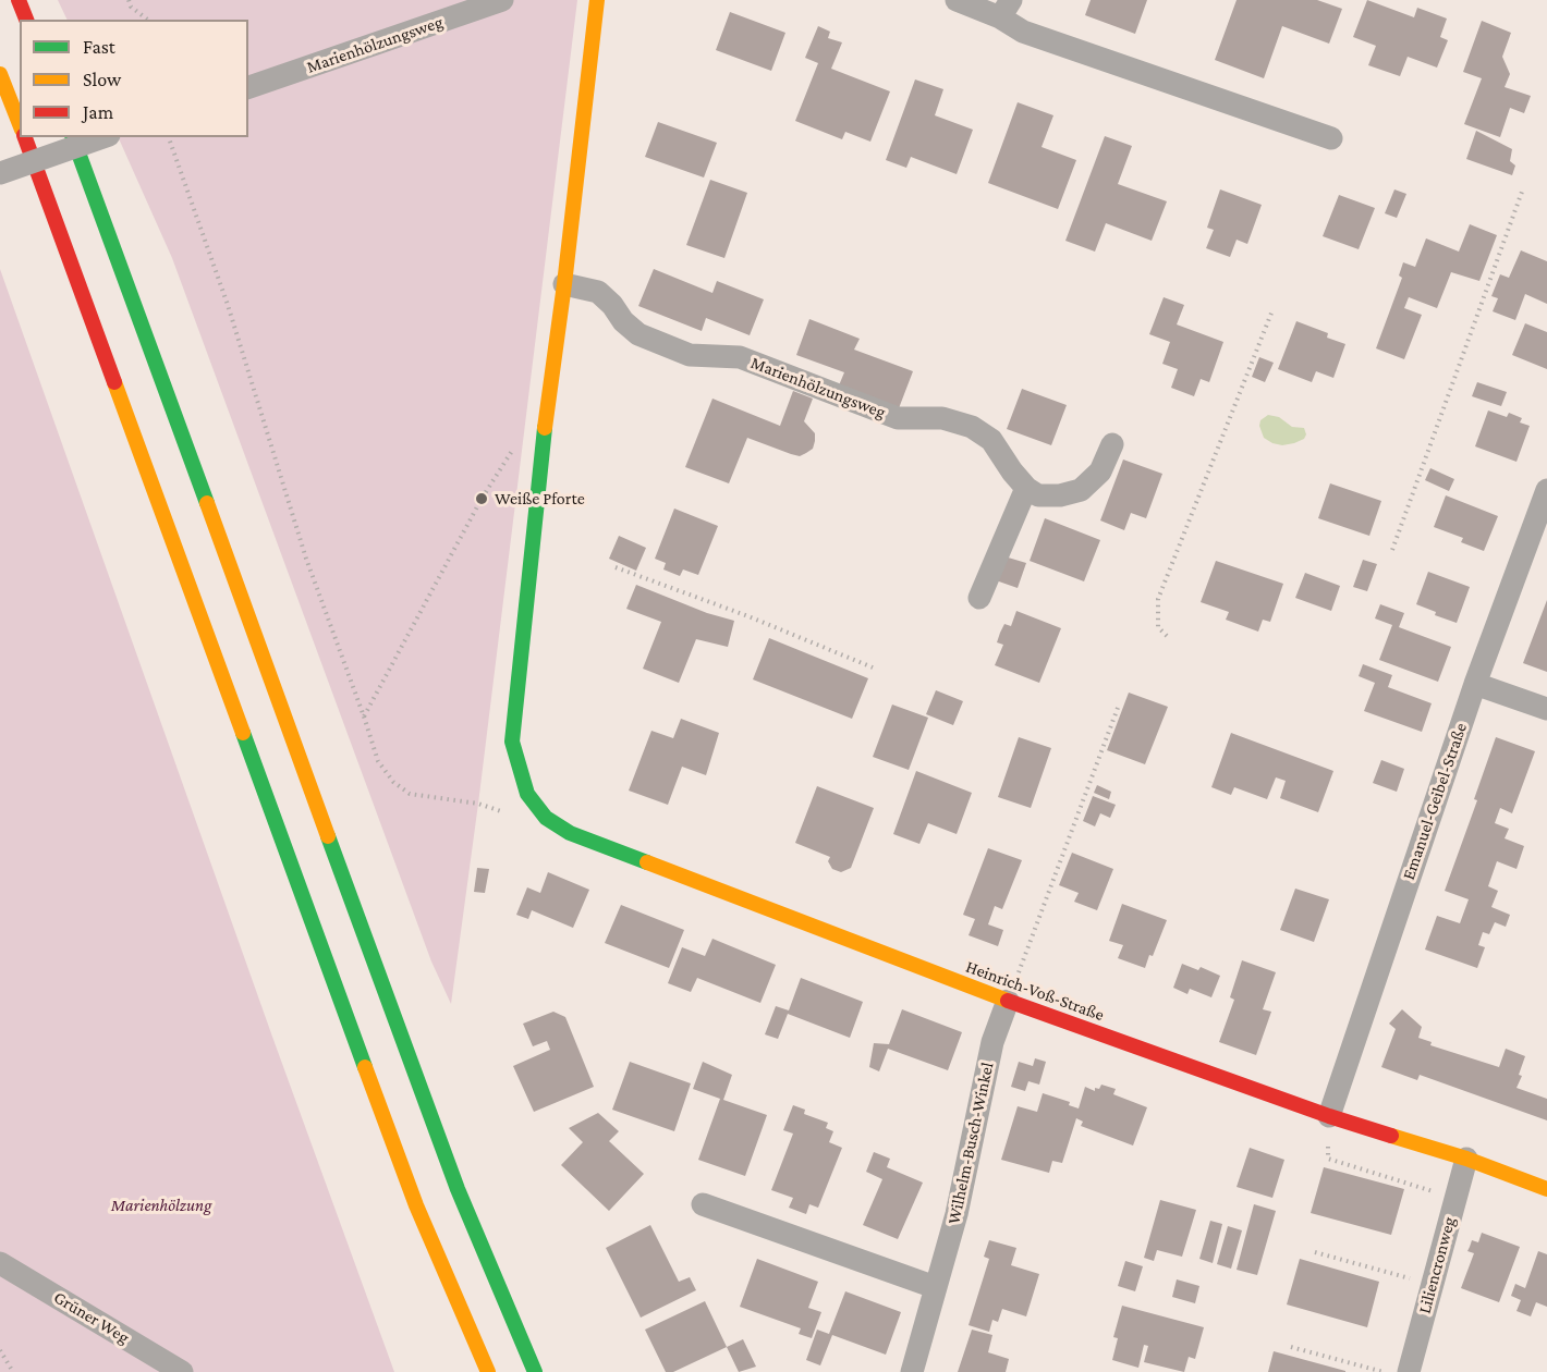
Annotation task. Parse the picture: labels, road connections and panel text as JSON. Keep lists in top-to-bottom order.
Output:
{
  "streets": {
    "main road": ["Heinrich-Voß-Straße"],
    "street": [
      "Marienhölzungsweg",
      "Emanuel-Geibel-Straße",
      "Wilhelm-Busch-Winkel",
      "Liliencronweg",
      "Grüner Weg"
    ]
  },
  "crossings": [
    ["Marienhölzungsweg", "Heinrich-Voß-Straße"],
    ["Emanuel-Geibel-Straße", "Heinrich-Voß-Straße"],
    ["Heinrich-Voß-Straße", "Wilhelm-Busch-Winkel"],
    ["Heinrich-Voß-Straße", "Liliencronweg"]
  ],
  "parks": ["Marienhölzung"],
  "places": ["Weiße Pforte"],
  "legend": ["Fast", "Slow", "Jam"]
}
